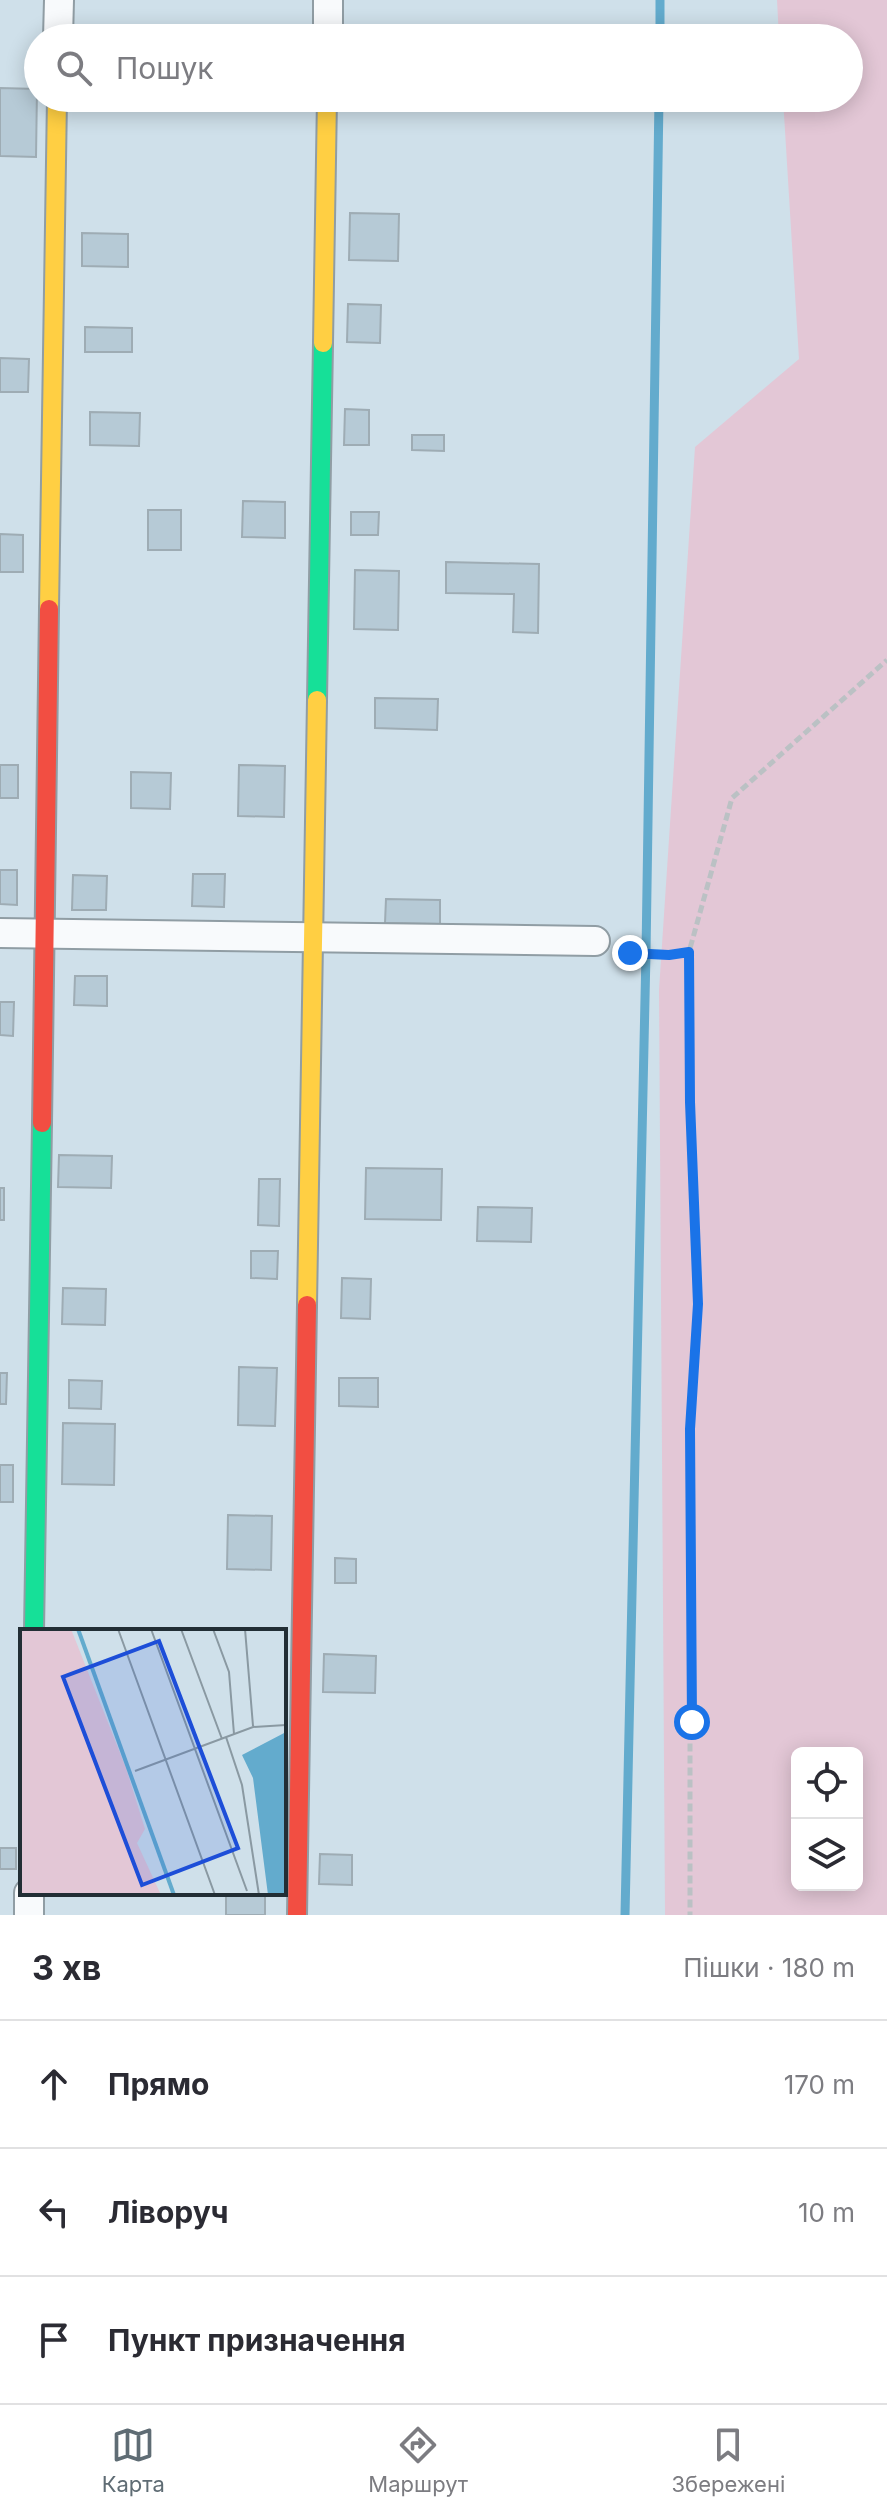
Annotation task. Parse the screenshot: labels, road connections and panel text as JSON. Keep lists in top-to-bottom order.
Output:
{
  "page": {
    "search": "Пошук",
    "heading": ["3 хв", "Пішки · 180 m"],
    "list": [
      ["Прямо", "170 m"],
      ["Ліворуч", "10 m"],
      "Пункт призначення"
    ],
    "nav": ["Карта", "Маршрут", "Збережені"]
  }
}
